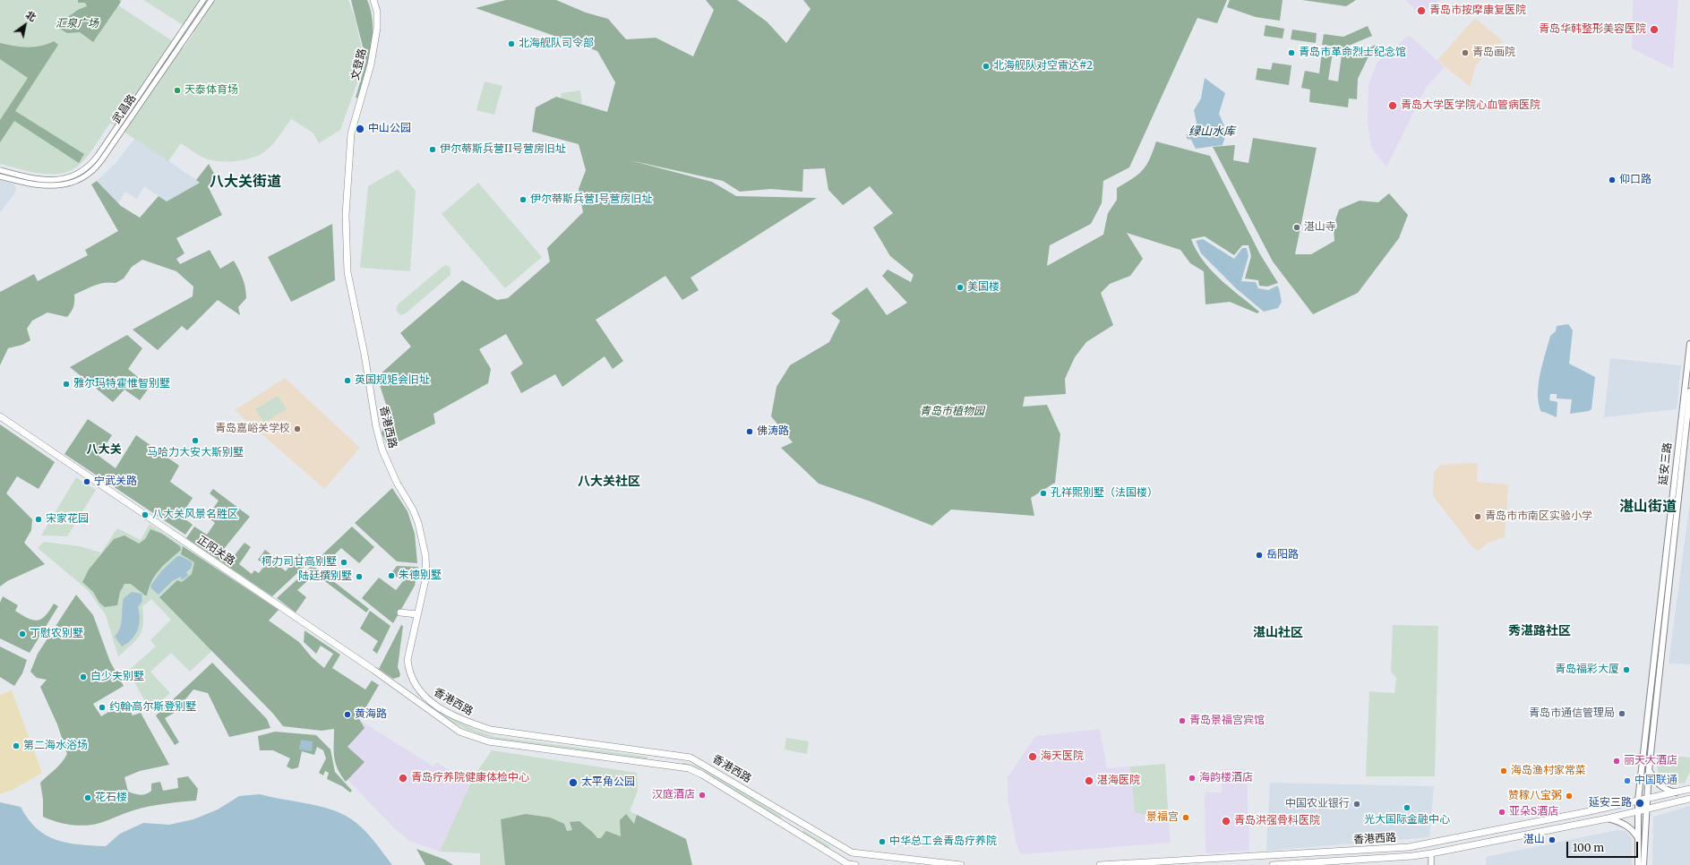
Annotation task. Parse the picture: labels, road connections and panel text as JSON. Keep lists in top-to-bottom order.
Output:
{
  "streets": {
    "main road": [
      "文登路",
      "香港西路",
      "延安三路",
      "正阳关路"
    ],
    "street": ["武昌路"]
  },
  "crossings": [
    ["文登路", "香港西路"],
    ["香港西路", "延安三路"],
    ["香港西路", "正阳关路"]
  ],
  "districts": [
    "八大关街道",
    "八大关",
    "八大关社区",
    "湛山街道",
    "秀湛路社区",
    "湛山社区"
  ],
  "water": ["绿山水库"],
  "parks": ["汇泉广场", "青岛市植物园"],
  "places": [
    "青岛市按摩康复医院",
    "青岛华韩整形美容医院",
    "北海舰队司令部",
    "青岛市革命烈士纪念馆",
    "青岛画院",
    "北海舰队对空雷达#2",
    "天泰体育场",
    "青岛大学医学院心血管病医院",
    "中山公园",
    "伊尔蒂斯兵营II号营房旧址",
    "仰口路",
    "伊尔蒂斯兵营I号营房旧址",
    "湛山寺",
    "美国楼",
    "英国规矩会旧址",
    "雅尔玛特霍惟智别墅",
    "青岛嘉峪关学校",
    "佛涛路",
    "马哈力大安大斯别墅",
    "宁武关路",
    "孔祥熙别墅（法国楼）",
    "八大关风景名胜区",
    "青岛市市南区实验小学",
    "宋家花园",
    "岳阳路",
    "柯力司甘高别墅",
    "朱德别墅",
    "陆廷撰别墅",
    "丁慰农别墅",
    "青岛福彩大厦",
    "白少夫别墅",
    "约翰·高尔斯登别墅",
    "青岛市通信管理局",
    "黄海路",
    "青岛景福宫宾馆",
    "第二海水浴场",
    "海天医院",
    "丽天大酒店",
    "海岛渔村家常菜",
    "青岛疗养院健康体检中心",
    "海韵楼酒店",
    "湛海医院",
    "中国联通",
    "太平角公园",
    "汉庭酒店",
    "赞稼八宝粥",
    "花石楼",
    "延安三路",
    "中国农业银行",
    "光大国际金融中心",
    "亚朵S酒店",
    "景福宫",
    "青岛洪强骨科医院",
    "湛山",
    "中华总工会青岛疗养院"
  ],
  "scale_bar": "100 m",
  "north": "top right"
}
